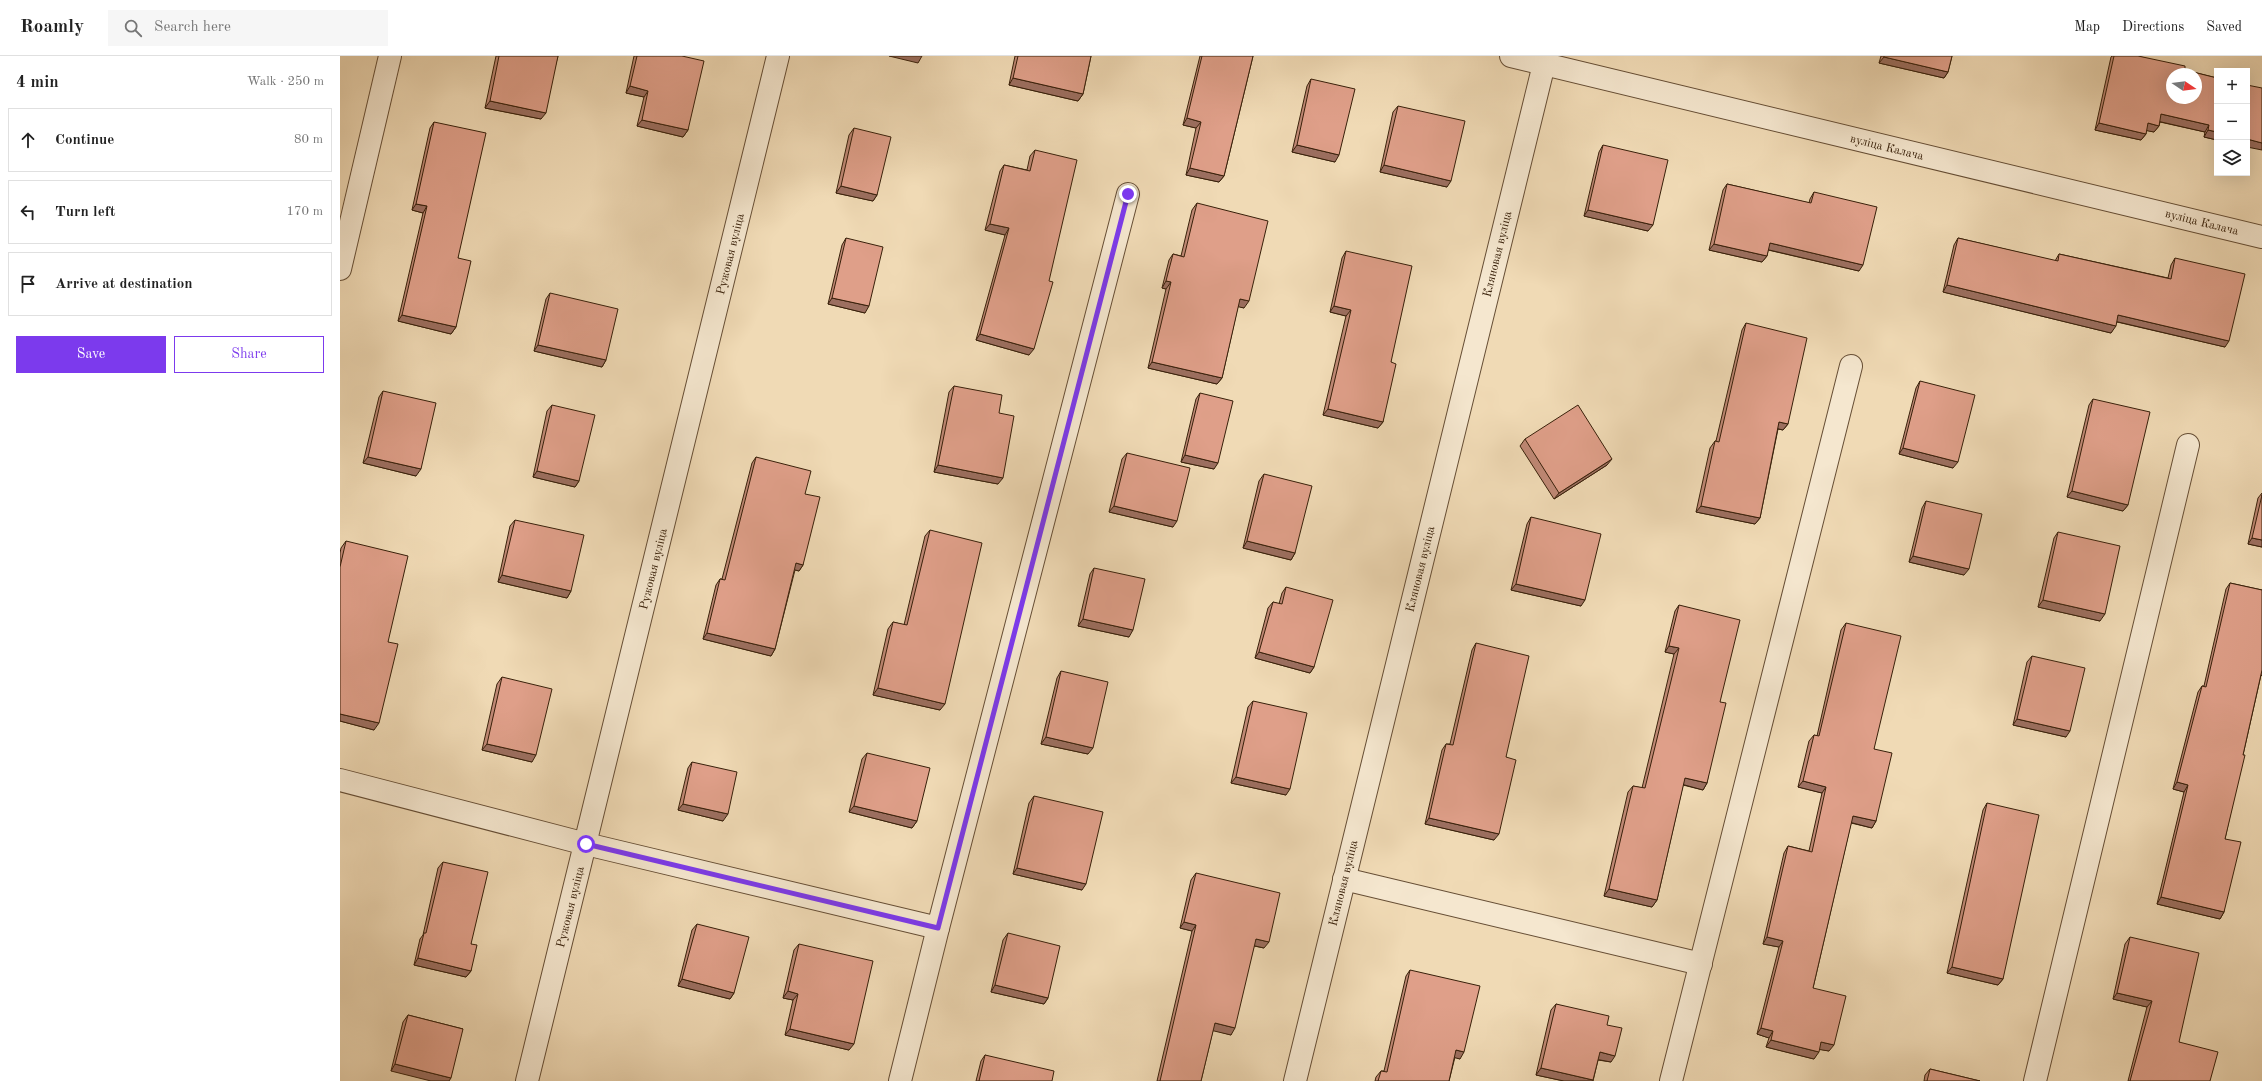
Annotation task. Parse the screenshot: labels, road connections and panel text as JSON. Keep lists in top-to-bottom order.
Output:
{
  "streets": {
    "street": ["вуліца Калача", "Ружовая вуліца", "Кляновая вуліца"]
  },
  "crossings": [
    ["вуліца Калача", "Кляновая вуліца"]
  ],
  "north": "right",
  "page": {
    "header": "Roamly",
    "search": "Search here",
    "nav": ["Map", "Directions", "Saved"],
    "heading": ["4 min", "Walk · 250 m"],
    "map_buttons": ["+", "−"],
    "list": [
      ["Continue", "80 m"],
      ["Turn left", "170 m"],
      "Arrive at destination"
    ],
    "buttons": ["Save", "Share"]
  }
}
